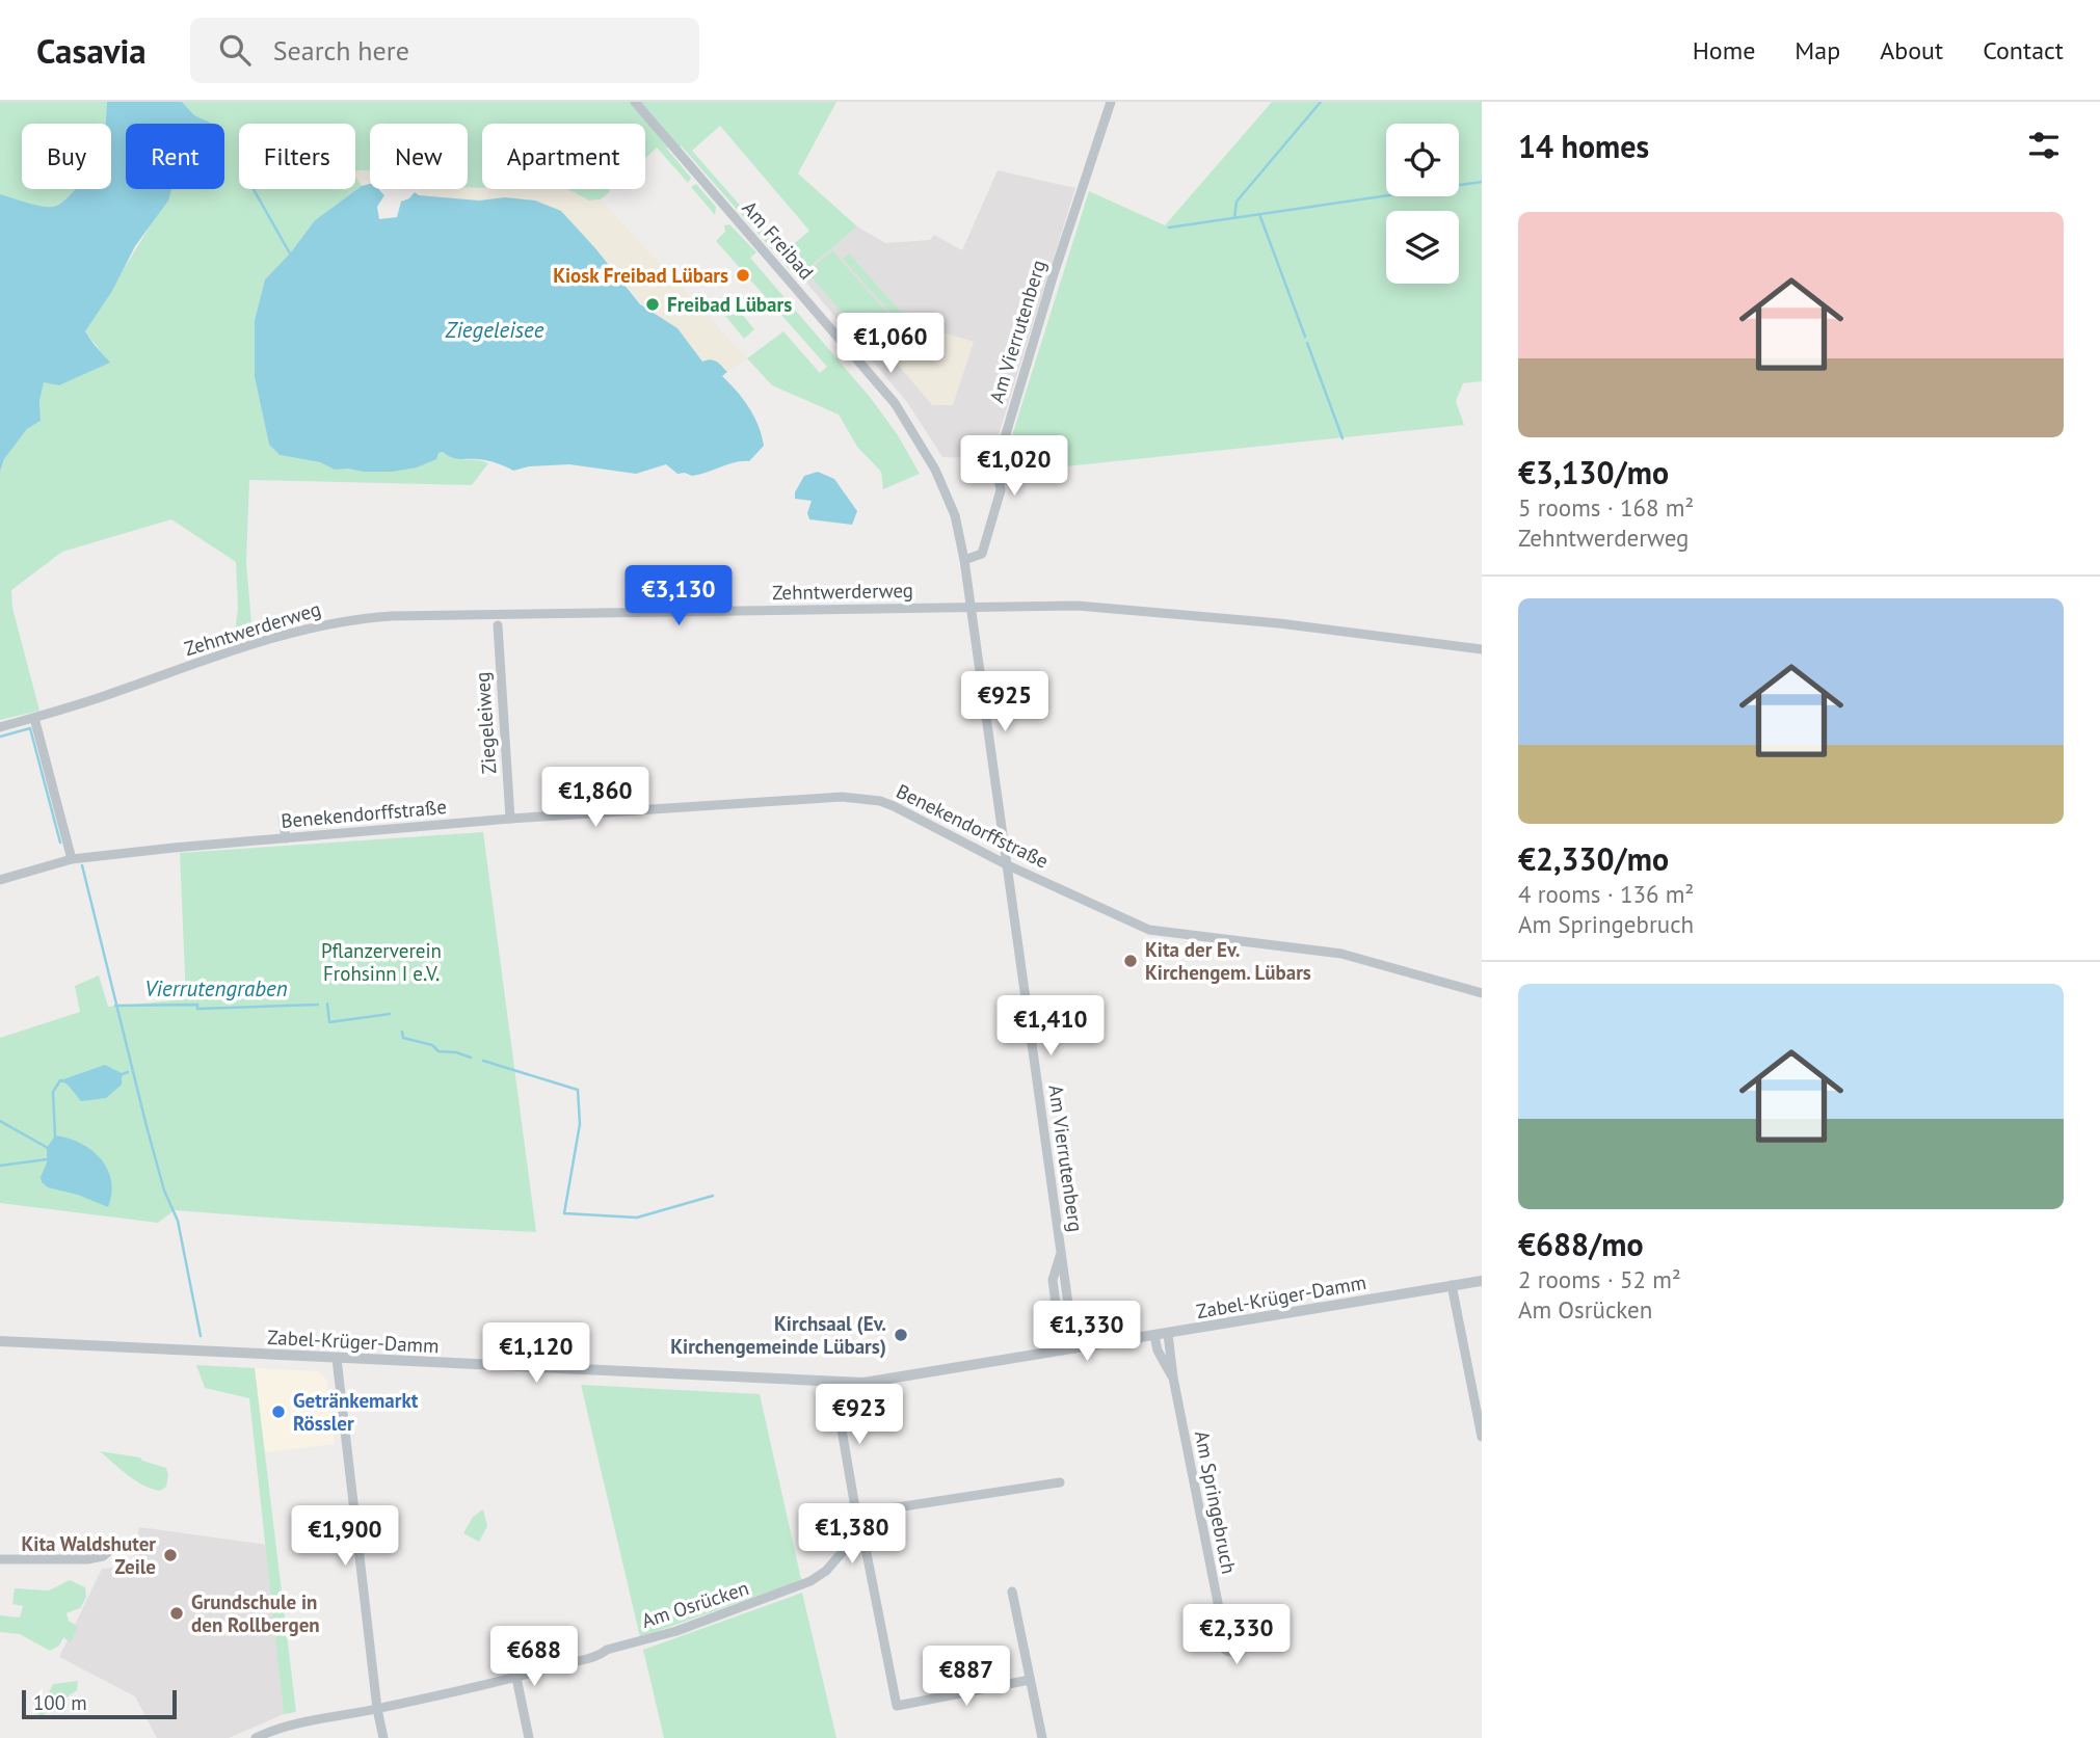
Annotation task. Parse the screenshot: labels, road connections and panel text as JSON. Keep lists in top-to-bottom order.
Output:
{
  "streets": {
    "street": [
      "Am Freibad",
      "Am Vierrutenberg",
      "Zehntwerderweg",
      "Ziegeleiweg",
      "Benekendorffstraße",
      "Zabel-Krüger-Damm",
      "Am Springebruch",
      "Am Osrücken"
    ]
  },
  "crossings": [
    ["Am Freibad", "Am Vierrutenberg"],
    ["Am Vierrutenberg", "Zehntwerderweg"],
    ["Am Vierrutenberg", "Benekendorffstraße"],
    ["Am Vierrutenberg", "Zabel-Krüger-Damm"],
    ["Ziegeleiweg", "Benekendorffstraße"],
    ["Zabel-Krüger-Damm", "Am Springebruch"],
    ["Zabel-Krüger-Damm", "Am Osrücken"]
  ],
  "water": ["Ziegeleisee", "Vierrutengraben"],
  "parks": ["Pflanzerverein Frohsinn I e.V."],
  "places": [
    "Kiosk Freibad Lübars",
    "Freibad Lübars",
    "Kita der Ev. Kirchengem. Lübars",
    "Kirchsaal (Ev. Kirchengemeinde Lübars)",
    "Getränkemarkt Rössler",
    "Kita Waldshuter Zeile",
    "Grundschule in den Rollbergen"
  ],
  "scale_bar": "100 m",
  "page": {
    "header": "Casavia",
    "search": "Search here",
    "nav": [
      "Home",
      "Map",
      "About",
      "Contact"
    ],
    "heading": "14 homes",
    "chip": [
      "Buy",
      "Rent",
      "Filters",
      "New",
      "Apartment"
    ],
    "list": [
      {
        "name": "€3,130/mo",
        "note": "5 rooms · 168 m² · Zehntwerderweg"
      },
      {
        "name": "€2,330/mo",
        "note": "4 rooms · 136 m² · Am Springebruch"
      },
      {
        "name": "€688/mo",
        "note": "2 rooms · 52 m² · Am Osrücken"
      }
    ],
    "price": [
      "€1,060",
      "€1,020",
      "€3,130",
      "€925",
      "€1,860",
      "€1,410",
      "€1,330",
      "€1,120",
      "€923",
      "€1,380",
      "€1,900",
      "€2,330",
      "€688",
      "€887"
    ],
    "scale": "100 m"
  }
}
